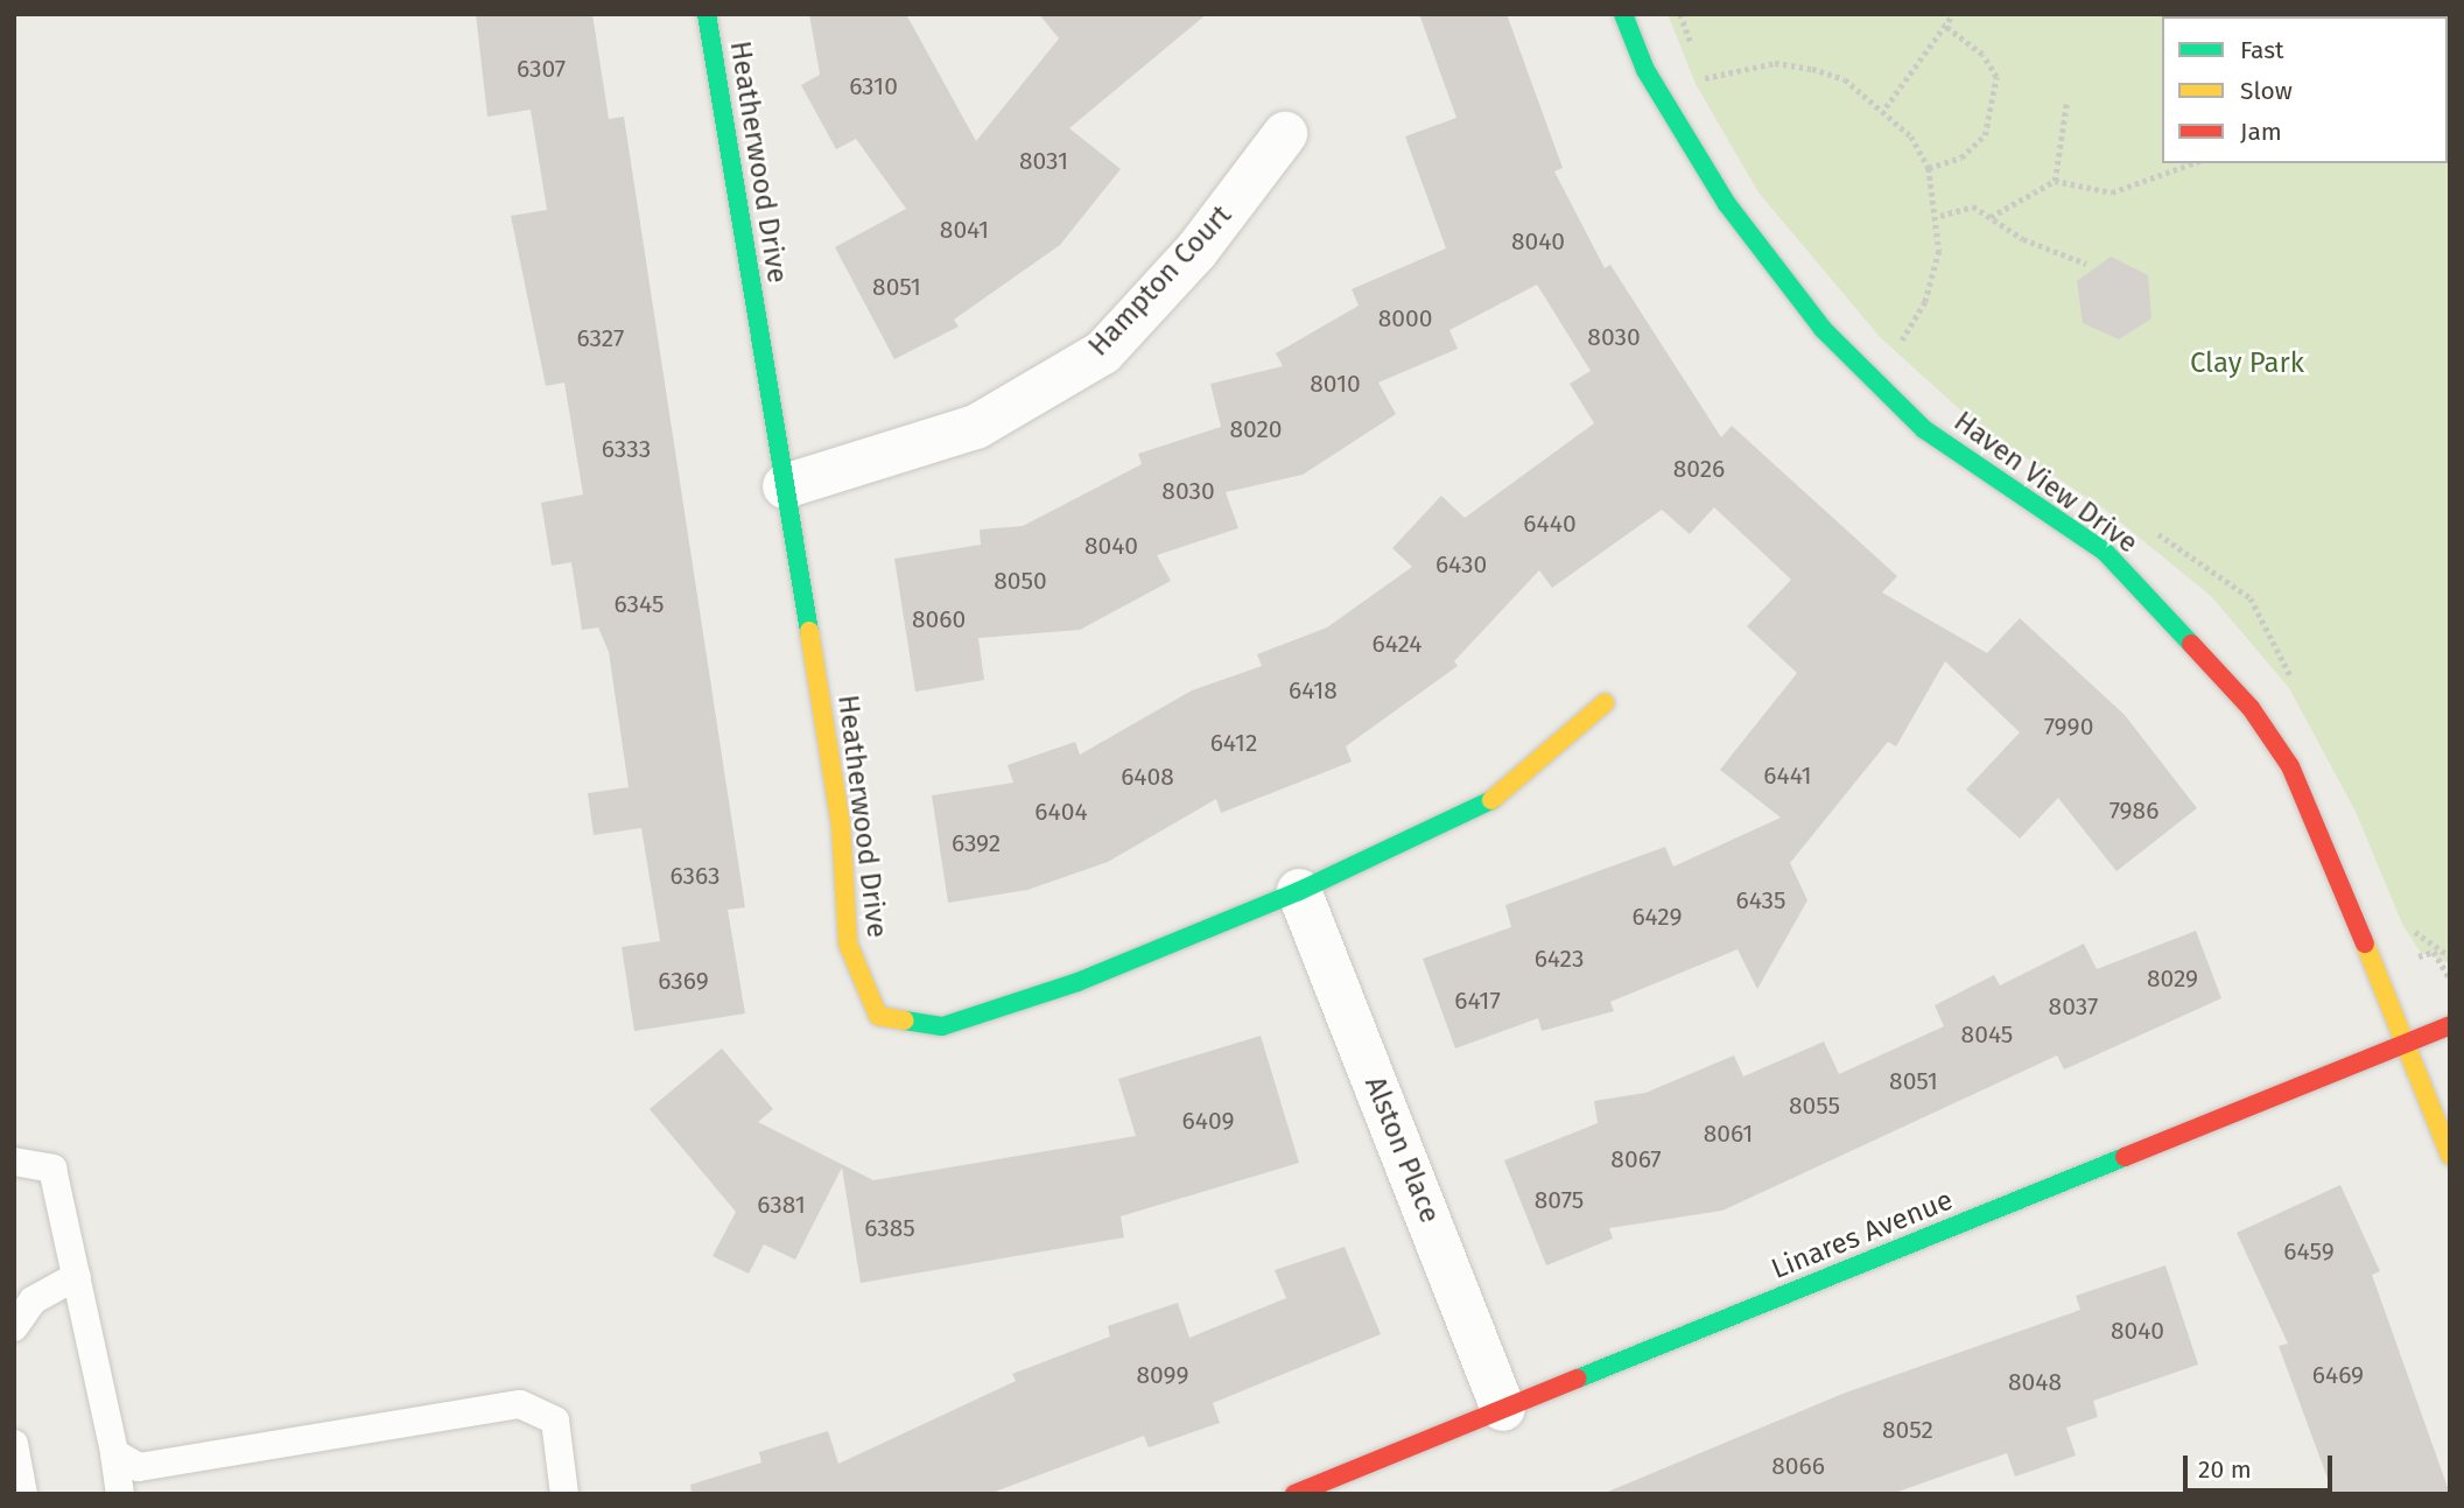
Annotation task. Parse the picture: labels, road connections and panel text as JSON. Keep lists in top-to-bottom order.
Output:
{
  "streets": {
    "street": [
      "Heatherwood Drive",
      "Hampton Court",
      "Haven View Drive",
      "Alston Place",
      "Linares Avenue"
    ]
  },
  "crossings": [
    ["Heatherwood Drive", "Hampton Court"],
    ["Heatherwood Drive", "Alston Place"],
    ["Haven View Drive", "Linares Avenue"],
    ["Alston Place", "Linares Avenue"]
  ],
  "parks": ["Clay Park"],
  "house_numbers": [
    "6307",
    "6310",
    "8031",
    "8041",
    "8040",
    "8051",
    "8000",
    "8030",
    "6327",
    "8010",
    "8020",
    "6333",
    "8026",
    "8030",
    "6440",
    "8040",
    "6430",
    "8050",
    "6345",
    "8060",
    "6424",
    "6418",
    "7990",
    "6412",
    "6441",
    "6408",
    "7986",
    "6404",
    "6392",
    "6363",
    "6435",
    "6429",
    "6423",
    "8029",
    "6369",
    "6417",
    "8037",
    "8045",
    "8051",
    "8055",
    "6409",
    "8061",
    "8067",
    "8075",
    "6381",
    "6385",
    "6459",
    "8040",
    "8099",
    "6469",
    "8048",
    "8052",
    "8066"
  ],
  "legend": ["Fast", "Slow", "Jam"],
  "scale_bar": "20 m"
}
